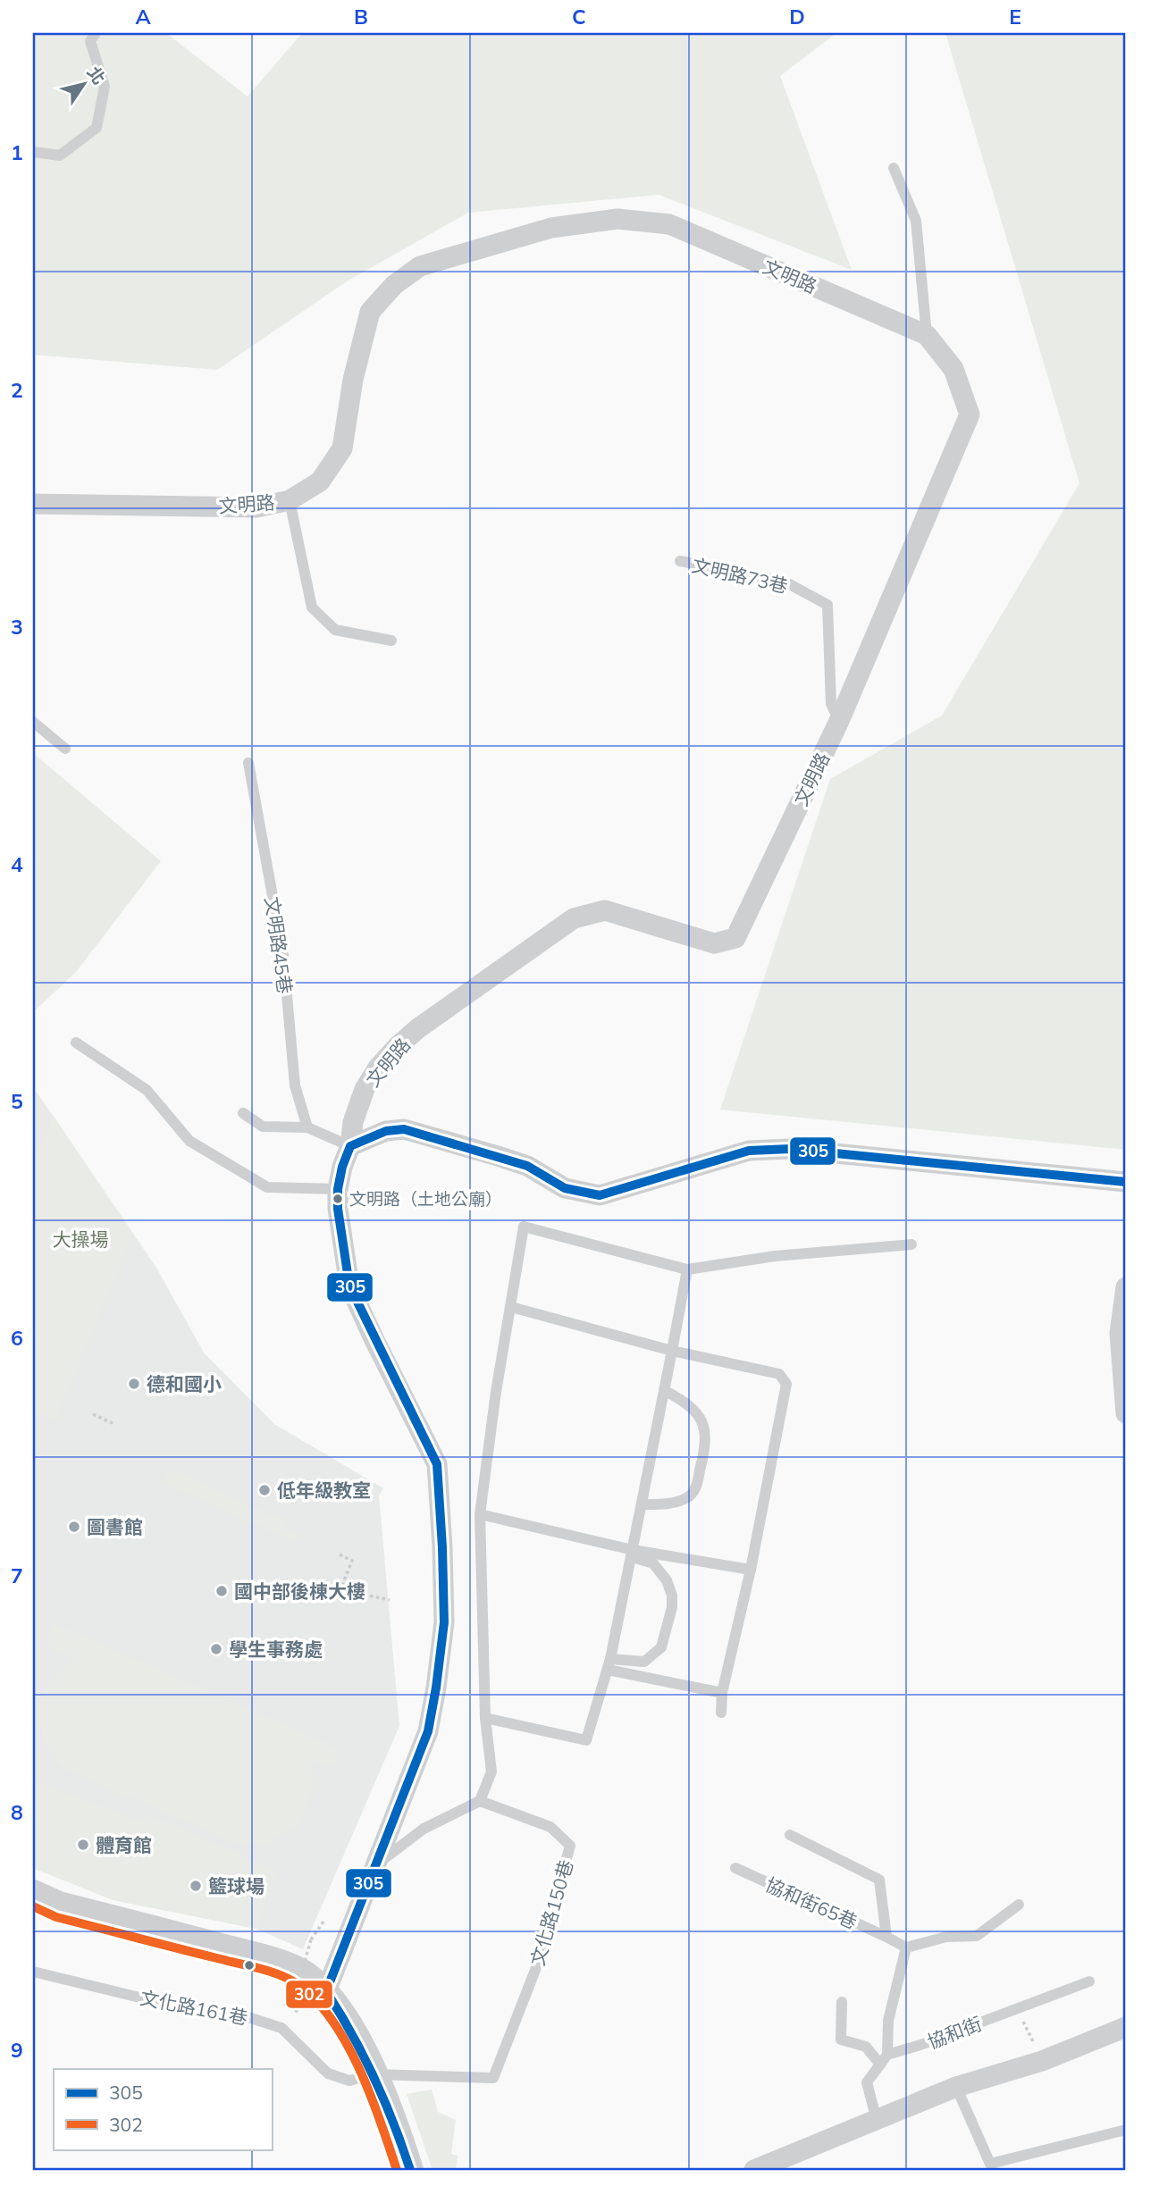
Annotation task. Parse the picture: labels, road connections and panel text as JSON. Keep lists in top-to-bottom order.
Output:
{
  "streets": {
    "street": ["文明路"],
    "lane": [
      "文明路73巷",
      "文明路45巷",
      "協和街65巷",
      "文化路150巷",
      "文化路161巷",
      "協和街"
    ]
  },
  "crossings": [
    ["文明路", "文明路73巷"],
    ["文化路150巷", "文化路161巷"]
  ],
  "parks": ["大操場"],
  "places": [
    "文明路（土地公廟）",
    "德和國小",
    "低年級教室",
    "圖書館",
    "國中部後棟大樓",
    "學生事務處",
    "體育館",
    "籃球場"
  ],
  "lines": ["transit line 305", "transit line 302"],
  "legend": ["305", "302"],
  "north": "top right",
  "grid": {
    "columns": [
      "A",
      "B",
      "C",
      "D",
      "E"
    ],
    "rows": [
      "1",
      "2",
      "3",
      "4",
      "5",
      "6",
      "7",
      "8",
      "9"
    ]
  }
}
